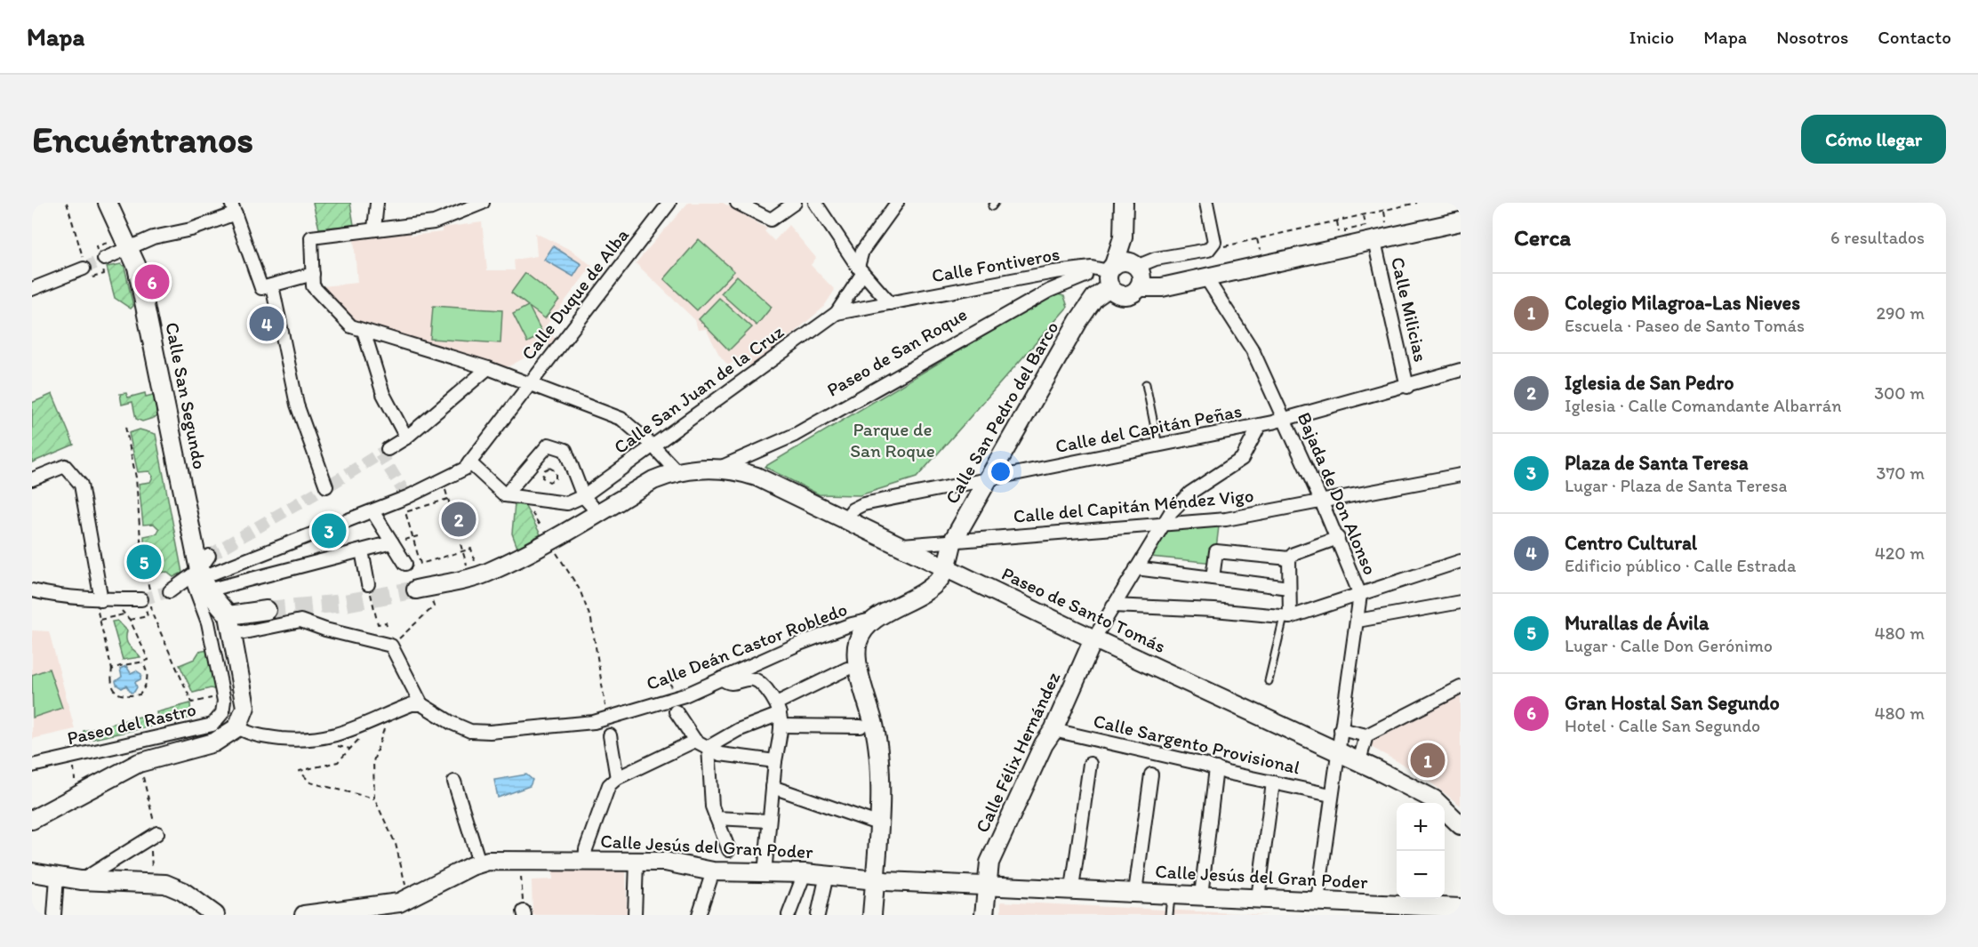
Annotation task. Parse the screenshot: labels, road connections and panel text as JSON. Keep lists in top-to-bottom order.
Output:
{
  "streets": {
    "street": [
      "Calle Fontiveros",
      "Calle Duque de Alba",
      "Calle Milicias",
      "Paseo de San Roque",
      "Calle San Juan de la Cruz",
      "Calle San Segundo",
      "Calle San Pedro del Barco",
      "Calle del Capitán Peñas",
      "Bajada de Don Alonso",
      "Calle del Capitán Méndez Vigo",
      "Paseo de Santo Tomás",
      "Calle Deán Castor Robledo",
      "Paseo del Rastro",
      "Calle Sargento Provisional",
      "Calle Félix Hernández",
      "Calle Jesús del Gran Poder"
    ]
  },
  "crossings": [
    ["Calle Fontiveros", "Paseo de San Roque"],
    ["Calle Fontiveros", "Calle San Juan de la Cruz"],
    ["Calle Fontiveros", "Calle San Pedro del Barco"],
    ["Calle Duque de Alba", "Calle San Segundo"],
    ["Calle Duque de Alba", "Paseo del Rastro"],
    ["Calle Milicias", "Calle del Capitán Peñas"],
    ["Paseo de San Roque", "Paseo de Santo Tomás"],
    ["Calle San Segundo", "Paseo del Rastro"],
    ["Calle San Pedro del Barco", "Calle del Capitán Peñas"],
    ["Calle San Pedro del Barco", "Calle del Capitán Méndez Vigo"],
    ["Calle San Pedro del Barco", "Paseo de Santo Tomás"],
    ["Calle del Capitán Peñas", "Bajada de Don Alonso"],
    ["Calle del Capitán Peñas", "Paseo de Santo Tomás"],
    ["Bajada de Don Alonso", "Calle del Capitán Méndez Vigo"],
    ["Bajada de Don Alonso", "Paseo de Santo Tomás"],
    ["Bajada de Don Alonso", "Calle Sargento Provisional"],
    ["Bajada de Don Alonso", "Calle Jesús del Gran Poder"],
    ["Calle del Capitán Méndez Vigo", "Paseo de Santo Tomás"],
    ["Paseo de Santo Tomás", "Calle Félix Hernández"],
    ["Calle Sargento Provisional", "Calle Félix Hernández"],
    ["Calle Félix Hernández", "Calle Jesús del Gran Poder"]
  ],
  "parks": ["Parque de San Roque"],
  "page": {
    "header": "Mapa",
    "nav": [
      "Inicio",
      "Mapa",
      "Nosotros",
      "Contacto"
    ],
    "buttons": "Cómo llegar",
    "title": "Encuéntranos",
    "heading": ["Cerca", "6 resultados"],
    "pins": [
      "6",
      "4",
      "2",
      "3",
      "5",
      "1"
    ],
    "list": [
      {
        "mark": "1",
        "name": "Colegio Milagroa-Las Nieves",
        "note": "Escuela · Paseo de Santo Tomás",
        "value": "290 m"
      },
      {
        "mark": "2",
        "name": "Iglesia de San Pedro",
        "note": "Iglesia · Calle Comandante Albarrán",
        "value": "300 m"
      },
      {
        "mark": "3",
        "name": "Plaza de Santa Teresa",
        "note": "Lugar · Plaza de Santa Teresa",
        "value": "370 m"
      },
      {
        "mark": "4",
        "name": "Centro Cultural",
        "note": "Edificio público · Calle Estrada",
        "value": "420 m"
      },
      {
        "mark": "5",
        "name": "Murallas de Ávila",
        "note": "Lugar · Calle Don Gerónimo",
        "value": "480 m"
      },
      {
        "mark": "6",
        "name": "Gran Hostal San Segundo",
        "note": "Hotel · Calle San Segundo",
        "value": "480 m"
      }
    ],
    "map_buttons": ["+", "−"]
  }
}
